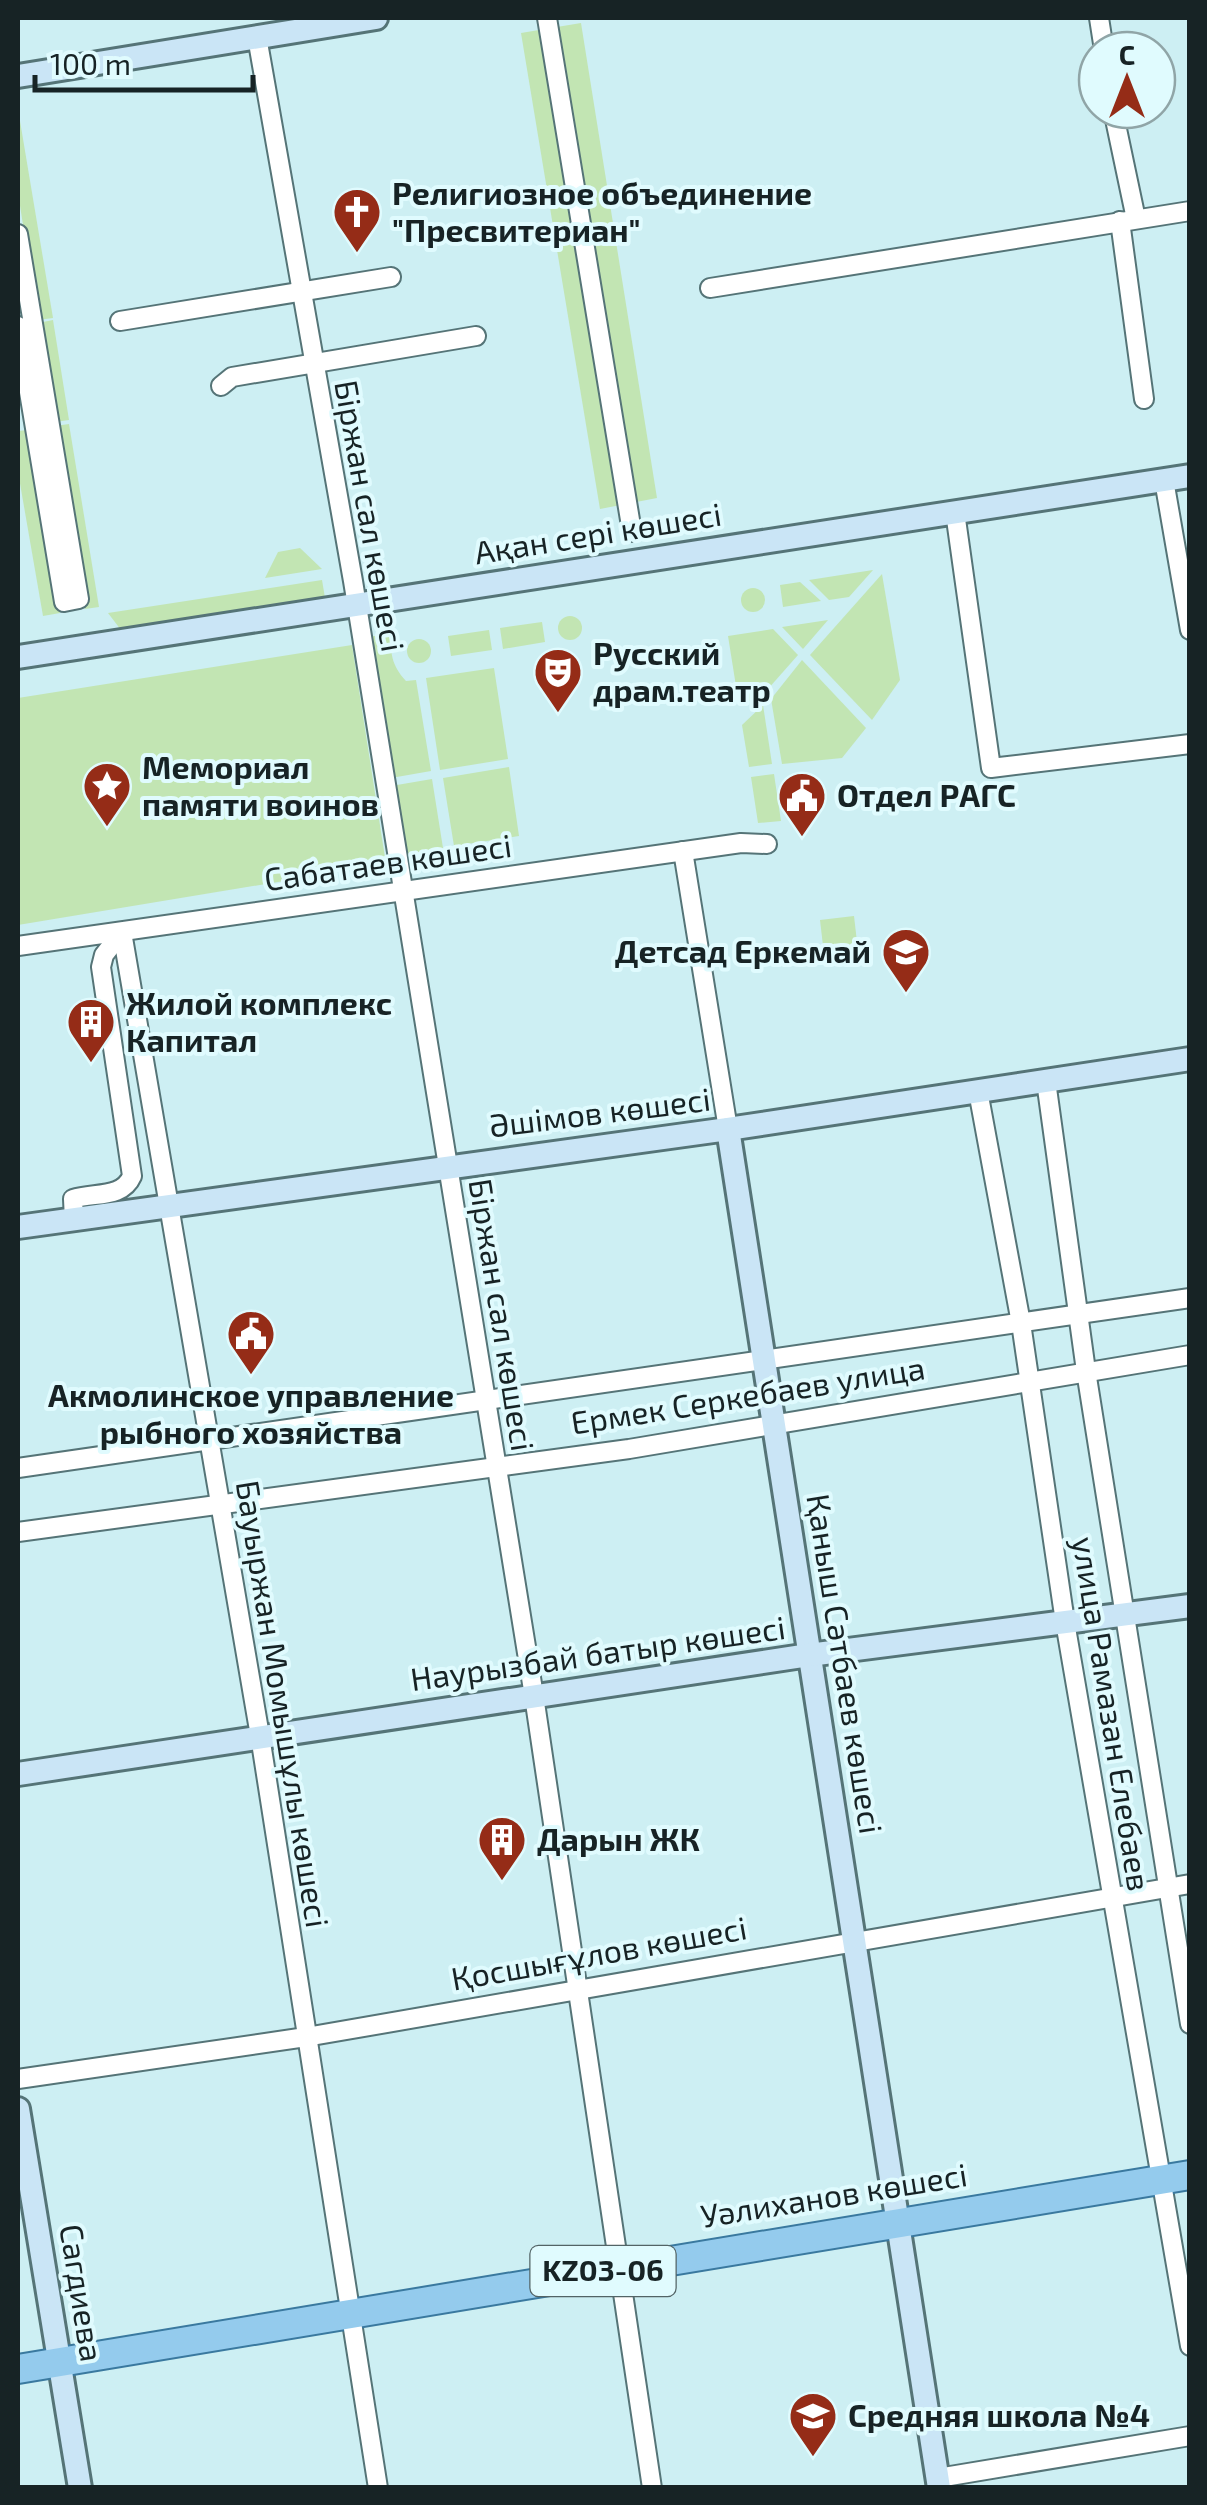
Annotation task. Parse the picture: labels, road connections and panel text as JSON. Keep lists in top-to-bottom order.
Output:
{
  "streets": {
    "main road": ["Уәлиханов көшесі", "KZ03-06"],
    "street": [
      "Біржан сал көшесі",
      "Ақан сері көшесі",
      "Сабатаев көшесі",
      "Әшімов көшесі",
      "Ермек Серкебаев улица",
      "Наурызбай батыр көшесі",
      "Қаныш Сәтбаев көшесі",
      "Бауыржан Момышұлы көшесі",
      "улица Рамазан Елебаев",
      "Қосшығұлов көшесі",
      "Сагдиева"
    ]
  },
  "crossings": [
    ["Біржан сал көшесі", "Ақан сері көшесі"],
    ["Біржан сал көшесі", "Сабатаев көшесі"],
    ["Біржан сал көшесі", "Әшімов көшесі"],
    ["Біржан сал көшесі", "Ермек Серкебаев улица"],
    ["Біржан сал көшесі", "Наурызбай батыр көшесі"],
    ["Біржан сал көшесі", "Қосшығұлов көшесі"],
    ["Біржан сал көшесі", "Уәлиханов көшесі"],
    ["Сабатаев көшесі", "Қаныш Сәтбаев көшесі"],
    ["Сабатаев көшесі", "Бауыржан Момышұлы көшесі"],
    ["Әшімов көшесі", "Қаныш Сәтбаев көшесі"],
    ["Әшімов көшесі", "Бауыржан Момышұлы көшесі"],
    ["Әшімов көшесі", "улица Рамазан Елебаев"],
    ["Ермек Серкебаев улица", "Қаныш Сәтбаев көшесі"],
    ["Ермек Серкебаев улица", "Бауыржан Момышұлы көшесі"],
    ["Ермек Серкебаев улица", "улица Рамазан Елебаев"],
    ["Наурызбай батыр көшесі", "Қаныш Сәтбаев көшесі"],
    ["Наурызбай батыр көшесі", "Бауыржан Момышұлы көшесі"],
    ["Наурызбай батыр көшесі", "улица Рамазан Елебаев"],
    ["Қаныш Сәтбаев көшесі", "Қосшығұлов көшесі"],
    ["Қаныш Сәтбаев көшесі", "Уәлиханов көшесі"],
    ["Бауыржан Момышұлы көшесі", "Қосшығұлов көшесі"],
    ["Бауыржан Момышұлы көшесі", "Уәлиханов көшесі"],
    ["улица Рамазан Елебаев", "Қосшығұлов көшесі"],
    ["улица Рамазан Елебаев", "Уәлиханов көшесі"],
    ["Уәлиханов көшесі", "Сагдиева"]
  ],
  "places": {
    "church": ["Религиозное объединение \"Пресвитериан\""],
    "theatre": ["Русский драм.театр"],
    "place": ["Мемориал памяти воинов"],
    "public building": ["Отдел РАГС", "Акмолинское управление рыбного хозяйства"],
    "school or university": ["Детсад Еркемай", "Средняя школа №4"],
    "building": ["Жилой комплекс Капитал", "Дарын ЖК"]
  },
  "scale_bar": "100 m",
  "north": "top"
}
